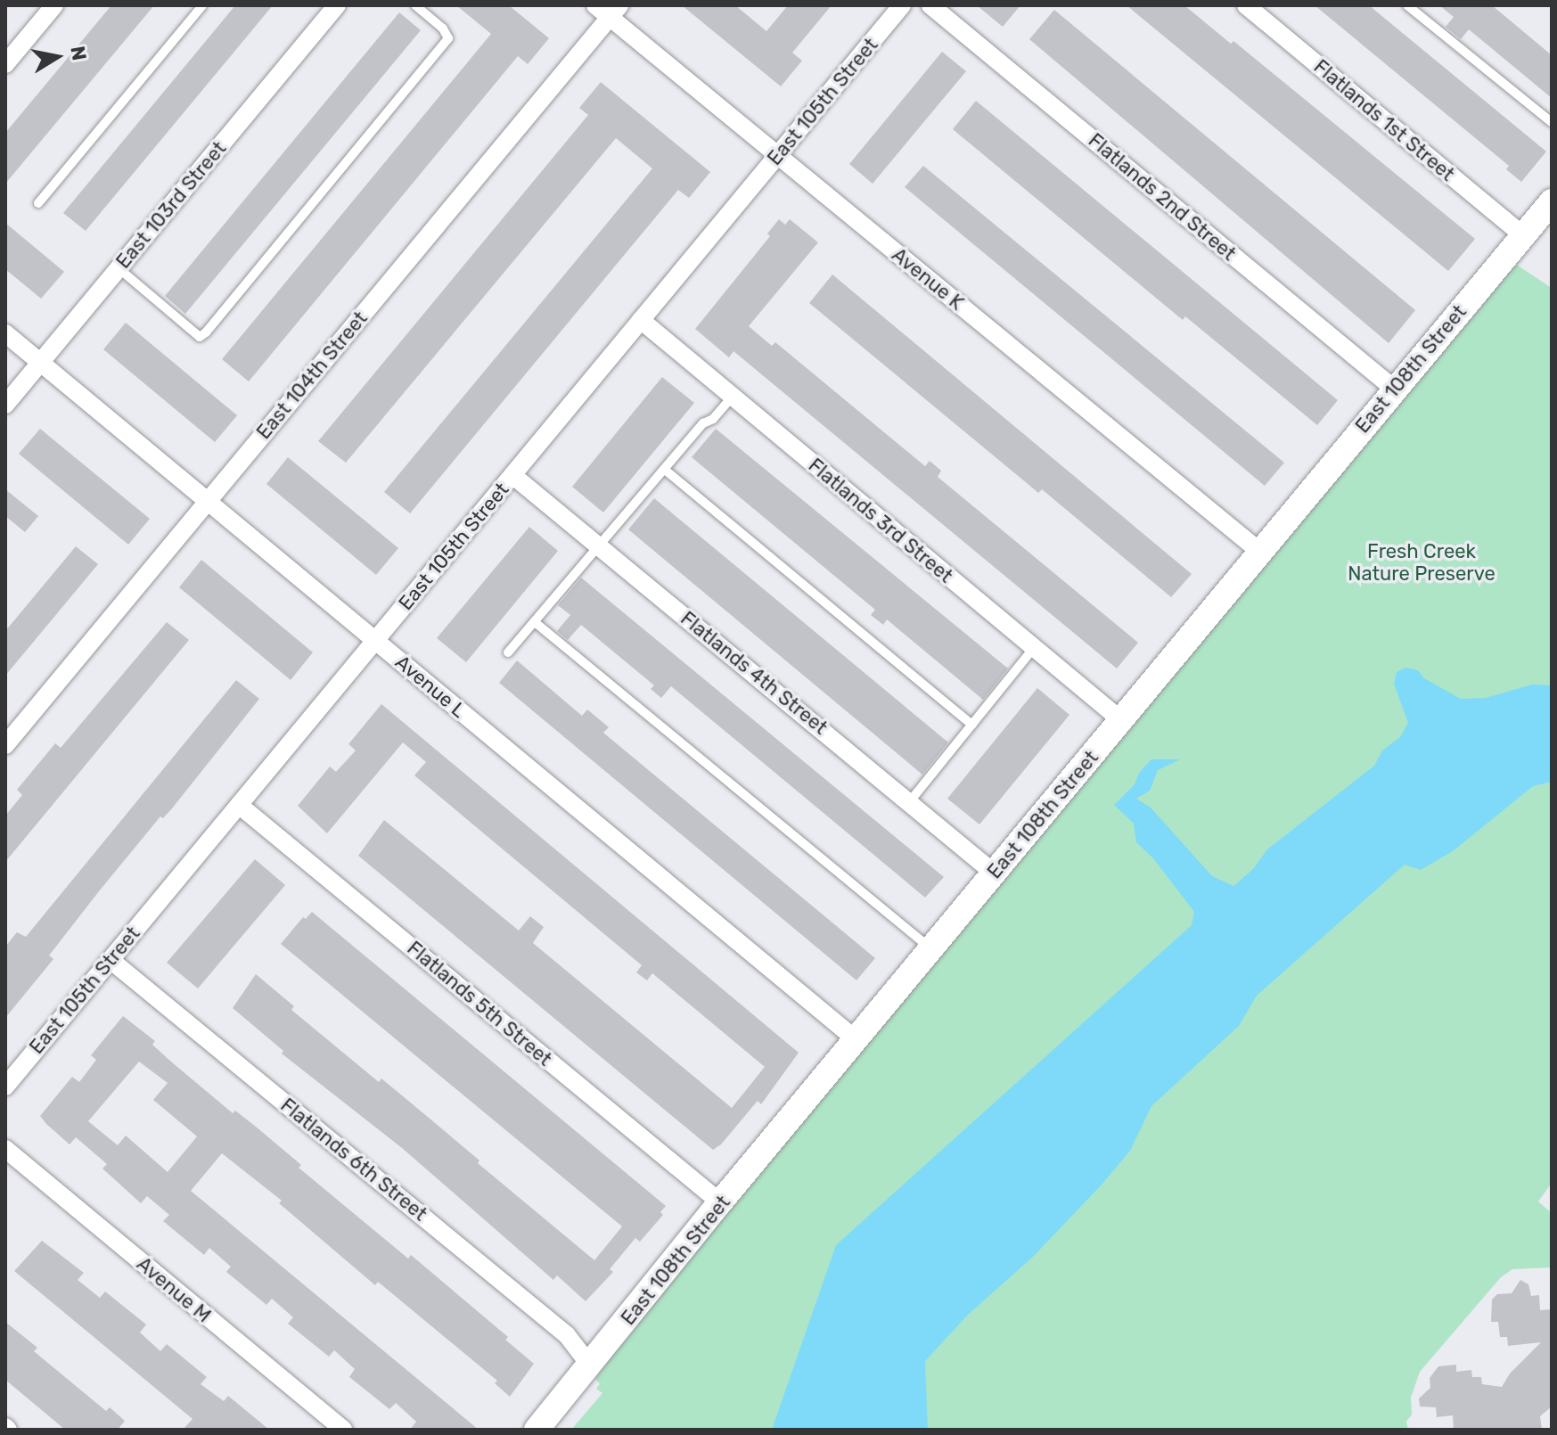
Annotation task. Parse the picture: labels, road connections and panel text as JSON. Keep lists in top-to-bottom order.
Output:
{
  "streets": {
    "street": [
      "East 105th Street",
      "Flatlands 1st Street",
      "Flatlands 2nd Street",
      "East 103rd Street",
      "Avenue K",
      "East 108th Street",
      "East 104th Street",
      "Flatlands 3rd Street",
      "Flatlands 4th Street",
      "Avenue L",
      "Flatlands 5th Street",
      "Flatlands 6th Street",
      "Avenue M"
    ]
  },
  "crossings": [
    ["East 105th Street", "Avenue K"],
    ["East 105th Street", "Flatlands 3rd Street"],
    ["East 105th Street", "Flatlands 4th Street"],
    ["East 105th Street", "Avenue L"],
    ["East 105th Street", "Flatlands 5th Street"],
    ["East 105th Street", "Flatlands 6th Street"],
    ["Flatlands 1st Street", "East 108th Street"],
    ["Flatlands 2nd Street", "East 108th Street"],
    ["East 103rd Street", "Avenue L"],
    ["Avenue K", "East 108th Street"],
    ["Avenue K", "East 104th Street"],
    ["East 108th Street", "Flatlands 3rd Street"],
    ["East 108th Street", "Flatlands 4th Street"],
    ["East 108th Street", "Avenue L"],
    ["East 108th Street", "Flatlands 5th Street"],
    ["East 108th Street", "Flatlands 6th Street"],
    ["East 104th Street", "Avenue L"]
  ],
  "parks": ["Fresh Creek Nature Preserve"],
  "north": "right"
}
